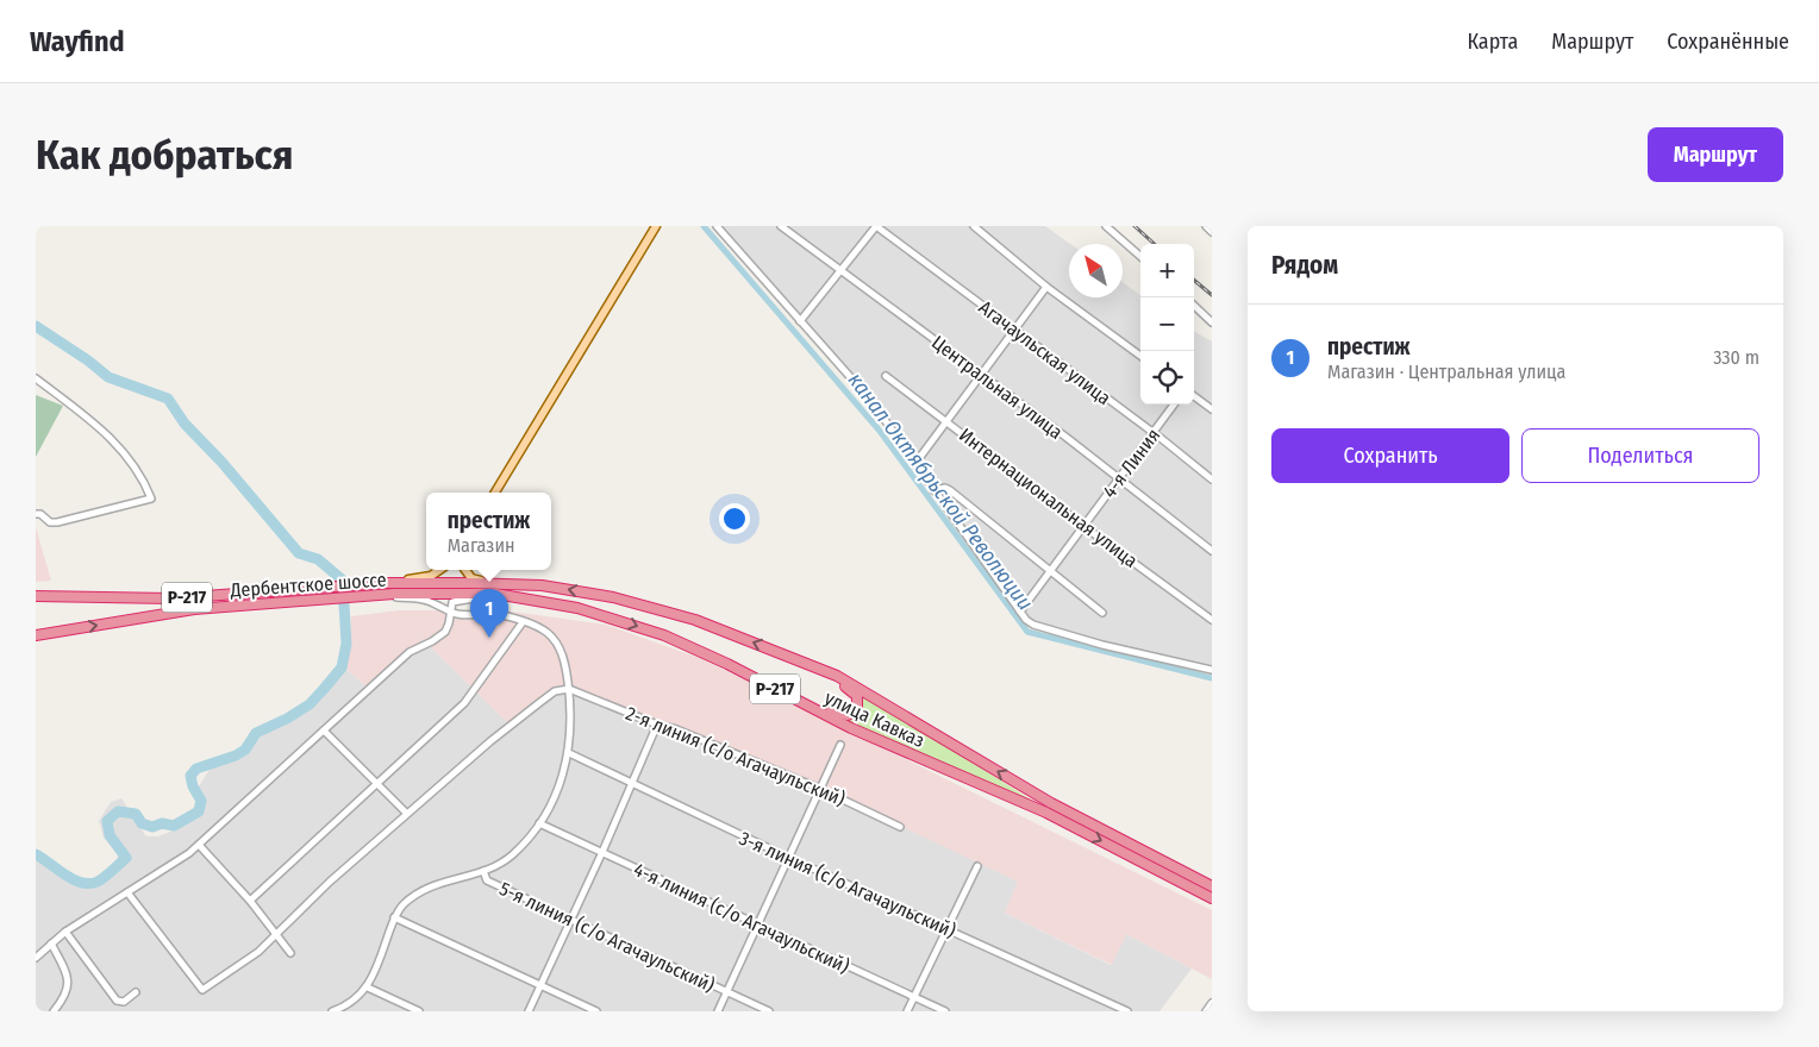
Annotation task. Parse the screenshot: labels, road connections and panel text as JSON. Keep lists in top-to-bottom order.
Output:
{
  "streets": {
    "highway": ["Дербентское шоссе", "Р-217", "улица Кавказ"],
    "street": [
      "Агачаульская улица",
      "Центральная улица",
      "4-я Линия",
      "Интернациональная улица",
      "2-я линия (с/о Агачаульский)",
      "3-я линия (с/о Агачаульский)",
      "4-я линия (с/о Агачаульский)",
      "5-я линия (с/о Агачаульский)"
    ]
  },
  "crossings": [
    ["Агачаульская улица", "4-я Линия"],
    ["Центральная улица", "4-я Линия"],
    ["4-я Линия", "Интернациональная улица"],
    ["Дербентское шоссе", "улица Кавказ"]
  ],
  "water": ["канал Октябрьской Революции"],
  "north": "top left",
  "page": {
    "header": "Wayfind",
    "nav": ["Карта", "Маршрут", "Сохранённые"],
    "buttons": [
      "Маршрут",
      ["Сохранить", "Поделиться"]
    ],
    "title": "Как добраться",
    "heading": "Рядом",
    "map_buttons": ["+", "−"],
    "list": [
      {
        "mark": "1",
        "name": "престиж",
        "note": "Магазин · Центральная улица",
        "value": "330 m"
      }
    ],
    "popup": ["престиж", "Магазин"],
    "pins": "1"
  }
}
